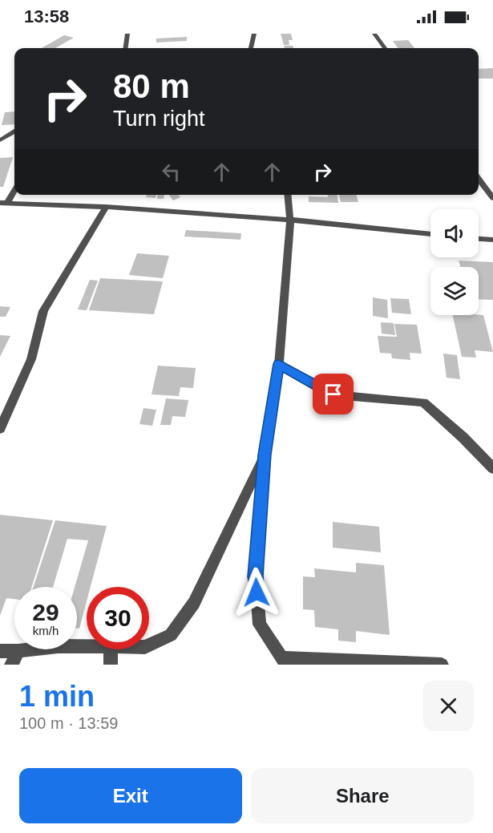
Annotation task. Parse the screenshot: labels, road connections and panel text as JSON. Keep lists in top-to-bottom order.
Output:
{
  "page": {
    "status": "13:58",
    "turn": ["80 m", "Turn right"],
    "speed": "29 km/h",
    "limit": "30",
    "heading": ["1 min", "100 m · 13:59"],
    "buttons": ["Exit", "Share"]
  }
}
